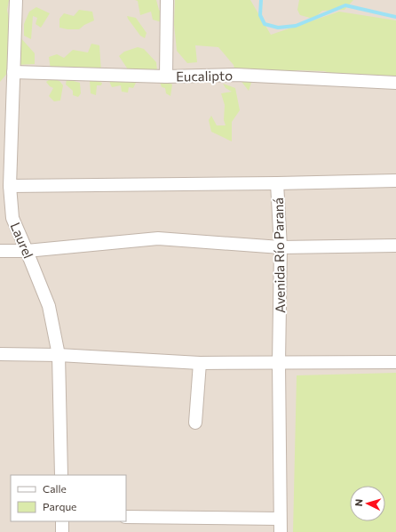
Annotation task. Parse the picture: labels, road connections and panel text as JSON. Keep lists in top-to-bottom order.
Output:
{
  "streets": {
    "street": ["Eucalipto", "Laurel", "Avenida Río Paraná"]
  },
  "crossings": [
    ["Eucalipto", "Laurel"],
    ["Laurel", "Avenida Río Paraná"]
  ],
  "legend": ["Calle", "Parque"],
  "north": "left"
}
